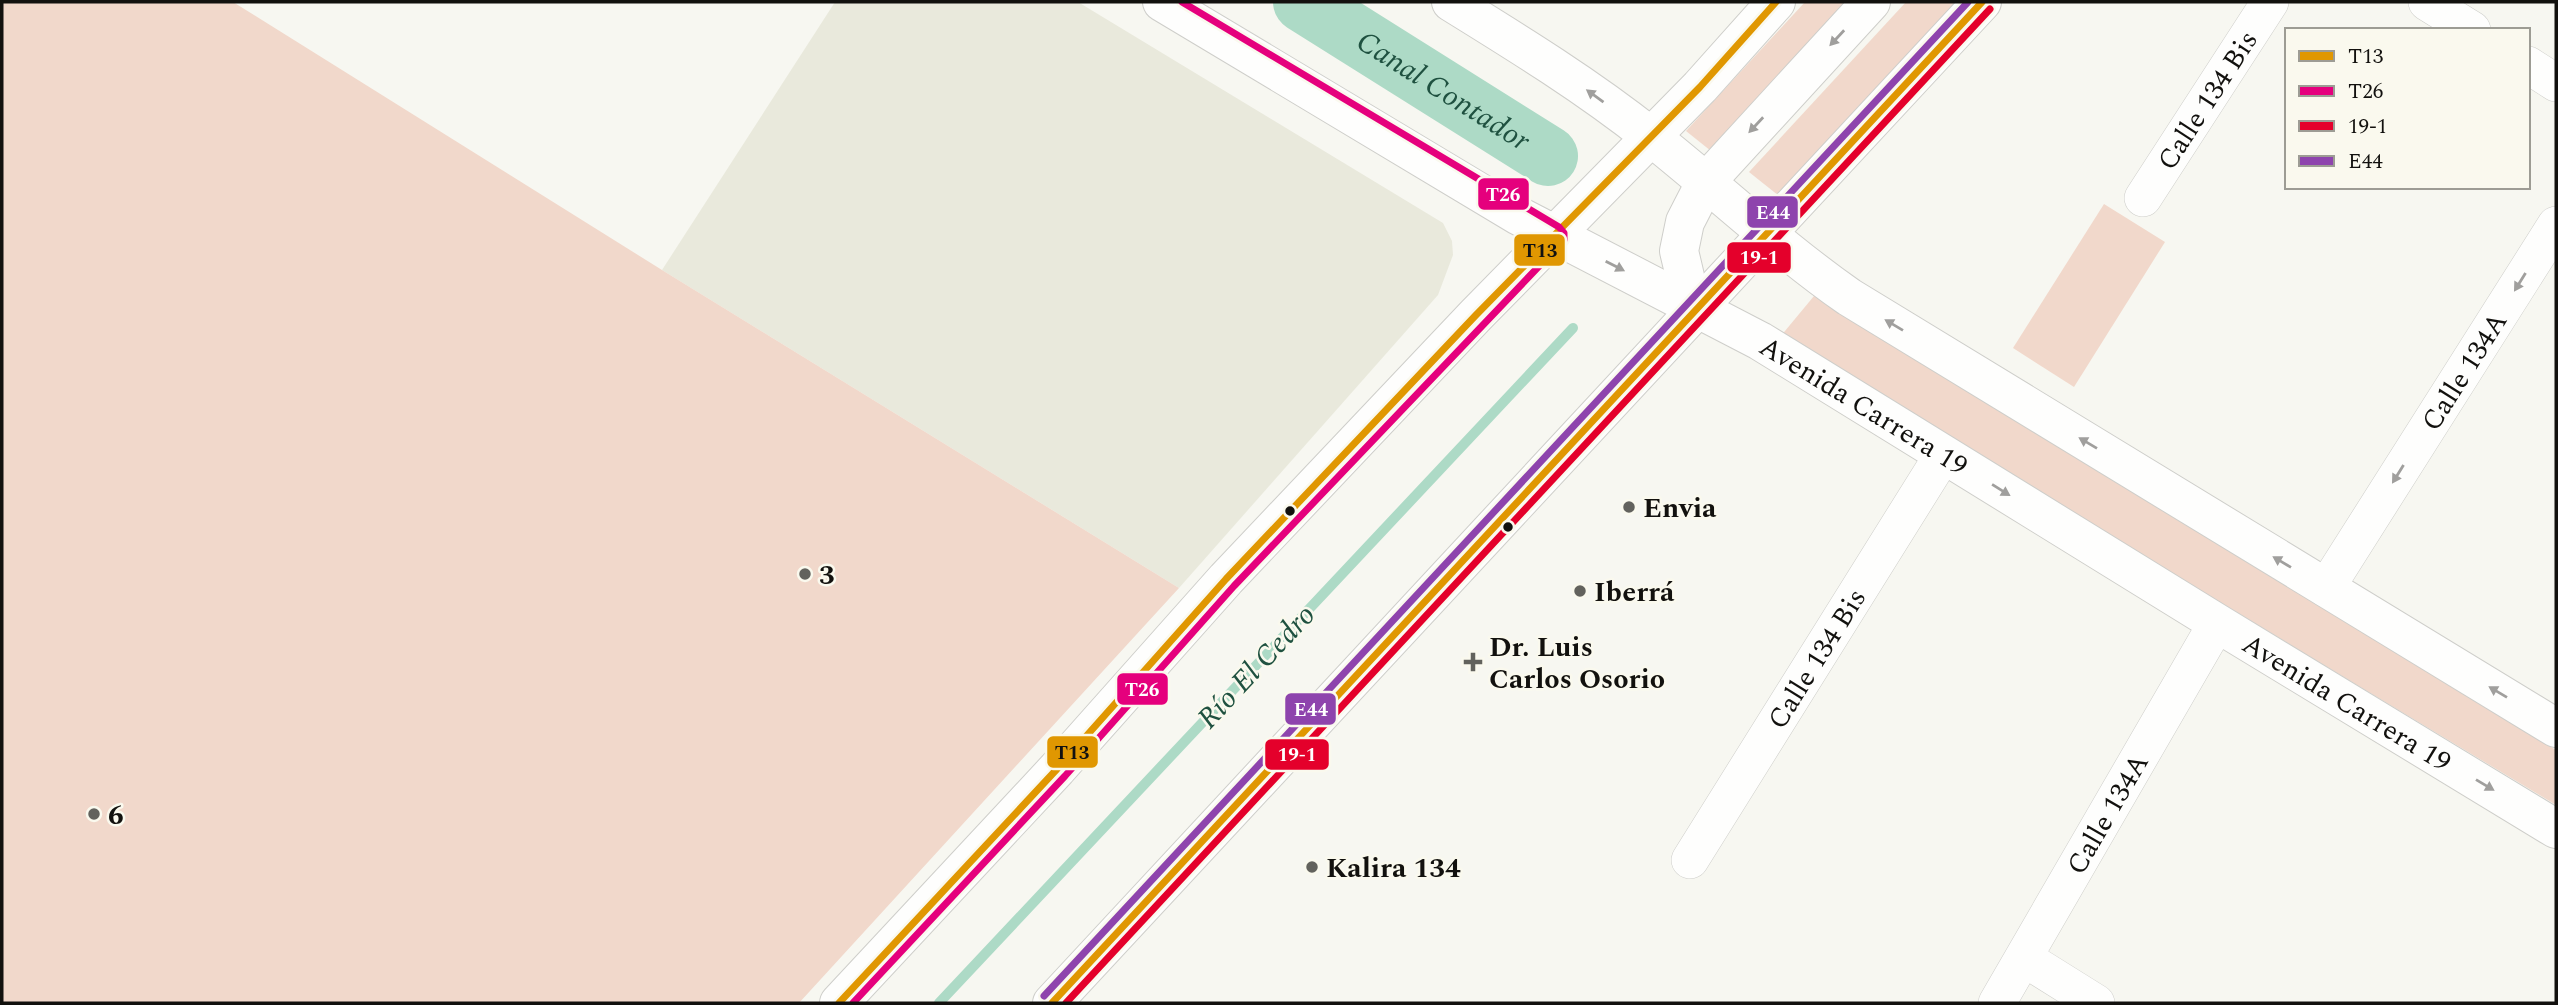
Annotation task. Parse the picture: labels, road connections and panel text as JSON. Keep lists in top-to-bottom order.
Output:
{
  "streets": {
    "main road": ["Avenida Carrera 19"],
    "street": ["Calle 134 Bis", "Calle 134A"]
  },
  "crossings": [
    ["Calle 134 Bis", "Avenida Carrera 19"],
    ["Calle 134A", "Avenida Carrera 19"]
  ],
  "one_way": ["Calle 134A"],
  "water": ["Canal Contador", "Río El Cedro"],
  "places": {
    "other": [
      "Envia",
      "3",
      "Iberrá",
      "6",
      "Kalira 134"
    ],
    "health": ["Dr. Luis Carlos Osorio"]
  },
  "lines": [
    "transit line T13",
    "transit line T26",
    "transit line E44",
    "transit line 19-1"
  ],
  "legend": [
    "T13",
    "T26",
    "19-1",
    "E44"
  ]
}
